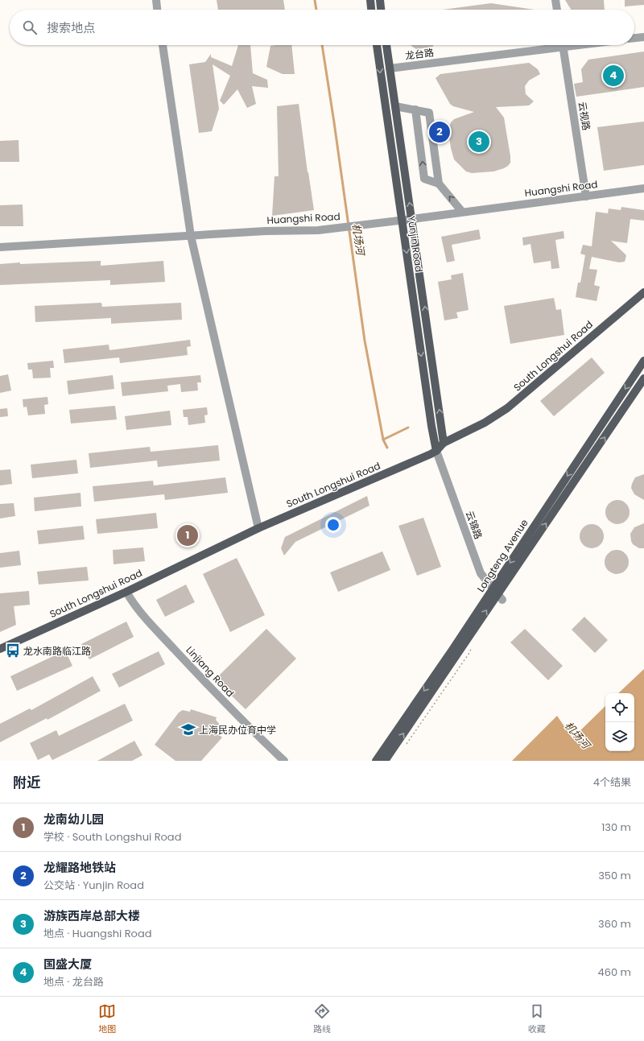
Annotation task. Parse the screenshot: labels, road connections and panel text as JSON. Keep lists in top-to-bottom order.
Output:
{
  "streets": {
    "main road": ["Yunjin Road", "South Longshui Road", "Longteng Avenue"],
    "street": [
      "龙台路",
      "云视路",
      "Huangshi Road",
      "云锦路",
      "Linjiang Road"
    ]
  },
  "crossings": [
    ["龙台路", "Yunjin Road"],
    ["云视路", "Huangshi Road"],
    ["Huangshi Road", "Yunjin Road"],
    ["Yunjin Road", "South Longshui Road"],
    ["Yunjin Road", "云锦路"],
    ["South Longshui Road", "云锦路"],
    ["South Longshui Road", "Linjiang Road"],
    ["云锦路", "Longteng Avenue"]
  ],
  "water": ["机场河"],
  "places": {
    "bus stop": ["龙水南路临江路"],
    "school or university": ["上海民办位育中学"]
  },
  "page": {
    "search": "搜索地点",
    "pins": [
      "4",
      "2",
      "3",
      "1"
    ],
    "heading": ["附近", "4个结果"],
    "list": [
      {
        "mark": "1",
        "name": "龙南幼儿园",
        "note": "学校 · South Longshui Road",
        "value": "130 m"
      },
      {
        "mark": "2",
        "name": "龙耀路地铁站",
        "note": "公交站 · Yunjin Road",
        "value": "350 m"
      },
      {
        "mark": "3",
        "name": "游族西岸总部大楼",
        "note": "地点 · Huangshi Road",
        "value": "360 m"
      },
      {
        "mark": "4",
        "name": "国盛大厦",
        "note": "地点 · 龙台路",
        "value": "460 m"
      }
    ],
    "nav": ["地图", "路线", "收藏"]
  }
}
